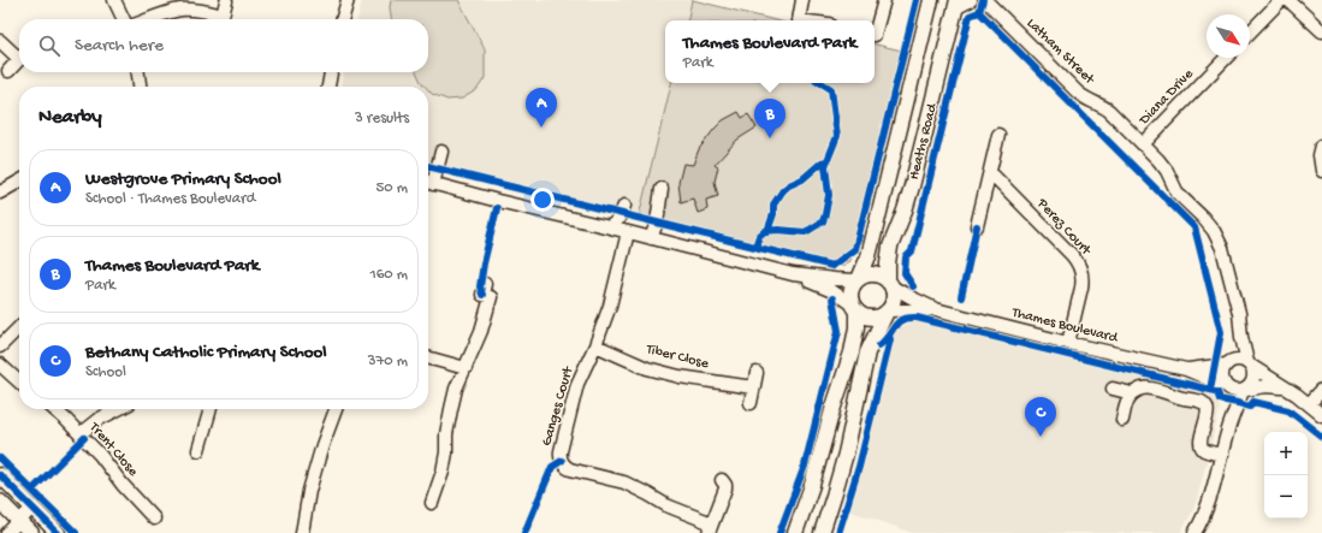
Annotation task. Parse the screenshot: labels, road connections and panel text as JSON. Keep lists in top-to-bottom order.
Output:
{
  "streets": {
    "main road": ["Heaths Road"],
    "street": [
      "Latham Street",
      "Diana Drive",
      "Perez Court",
      "Thames Boulevard",
      "Tiber Close",
      "Ganges Court",
      "Trent Close"
    ]
  },
  "crossings": [
    ["Latham Street", "Diana Drive"],
    ["Latham Street", "Thames Boulevard"],
    ["Heaths Road", "Thames Boulevard"],
    ["Perez Court", "Thames Boulevard"],
    ["Tiber Close", "Ganges Court"]
  ],
  "north": "bottom right",
  "page": {
    "search": "Search here",
    "popup": ["Thames Boulevard Park", "Park"],
    "heading": ["Nearby", "3 results"],
    "pins": ["A", "B", "C"],
    "list": [
      {
        "mark": "A",
        "name": "Westgrove Primary School",
        "note": "School · Thames Boulevard",
        "value": "50 m"
      },
      {
        "mark": "B",
        "name": "Thames Boulevard Park",
        "note": "Park",
        "value": "160 m"
      },
      {
        "mark": "C",
        "name": "Bethany Catholic Primary School",
        "note": "School",
        "value": "370 m"
      }
    ],
    "map_buttons": ["+", "−"]
  }
}
